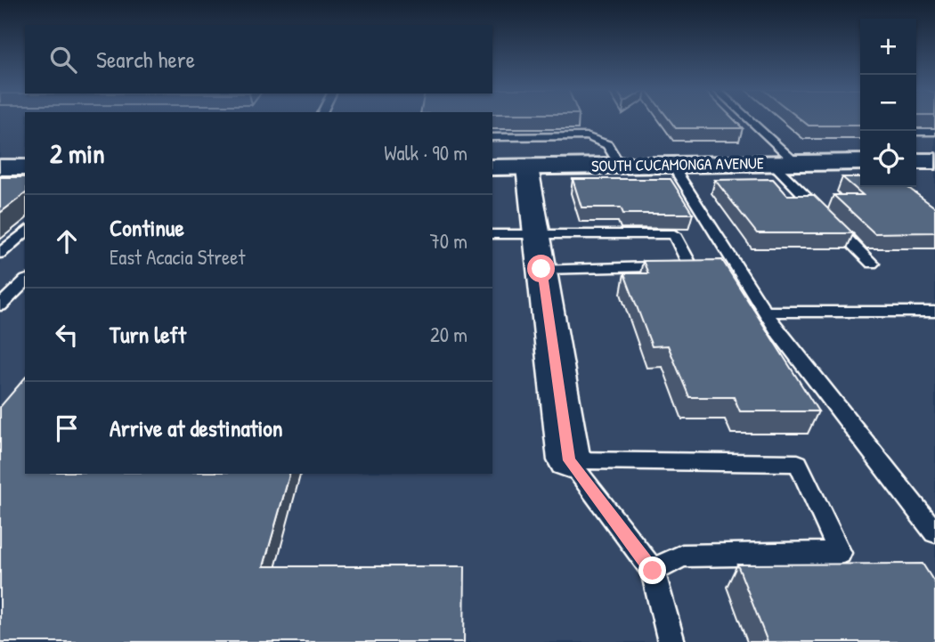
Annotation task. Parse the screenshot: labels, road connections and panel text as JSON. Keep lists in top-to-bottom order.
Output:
{
  "streets": {
    "street": ["SOUTH CUCAMONGA AVENUE"]
  },
  "page": {
    "map_buttons": ["+", "−"],
    "search": "Search here",
    "heading": ["2 min", "Walk · 90 m"],
    "list": [
      ["Continue", "East Acacia Street", "70 m"],
      ["Turn left", "20 m"],
      "Arrive at destination"
    ]
  }
}
